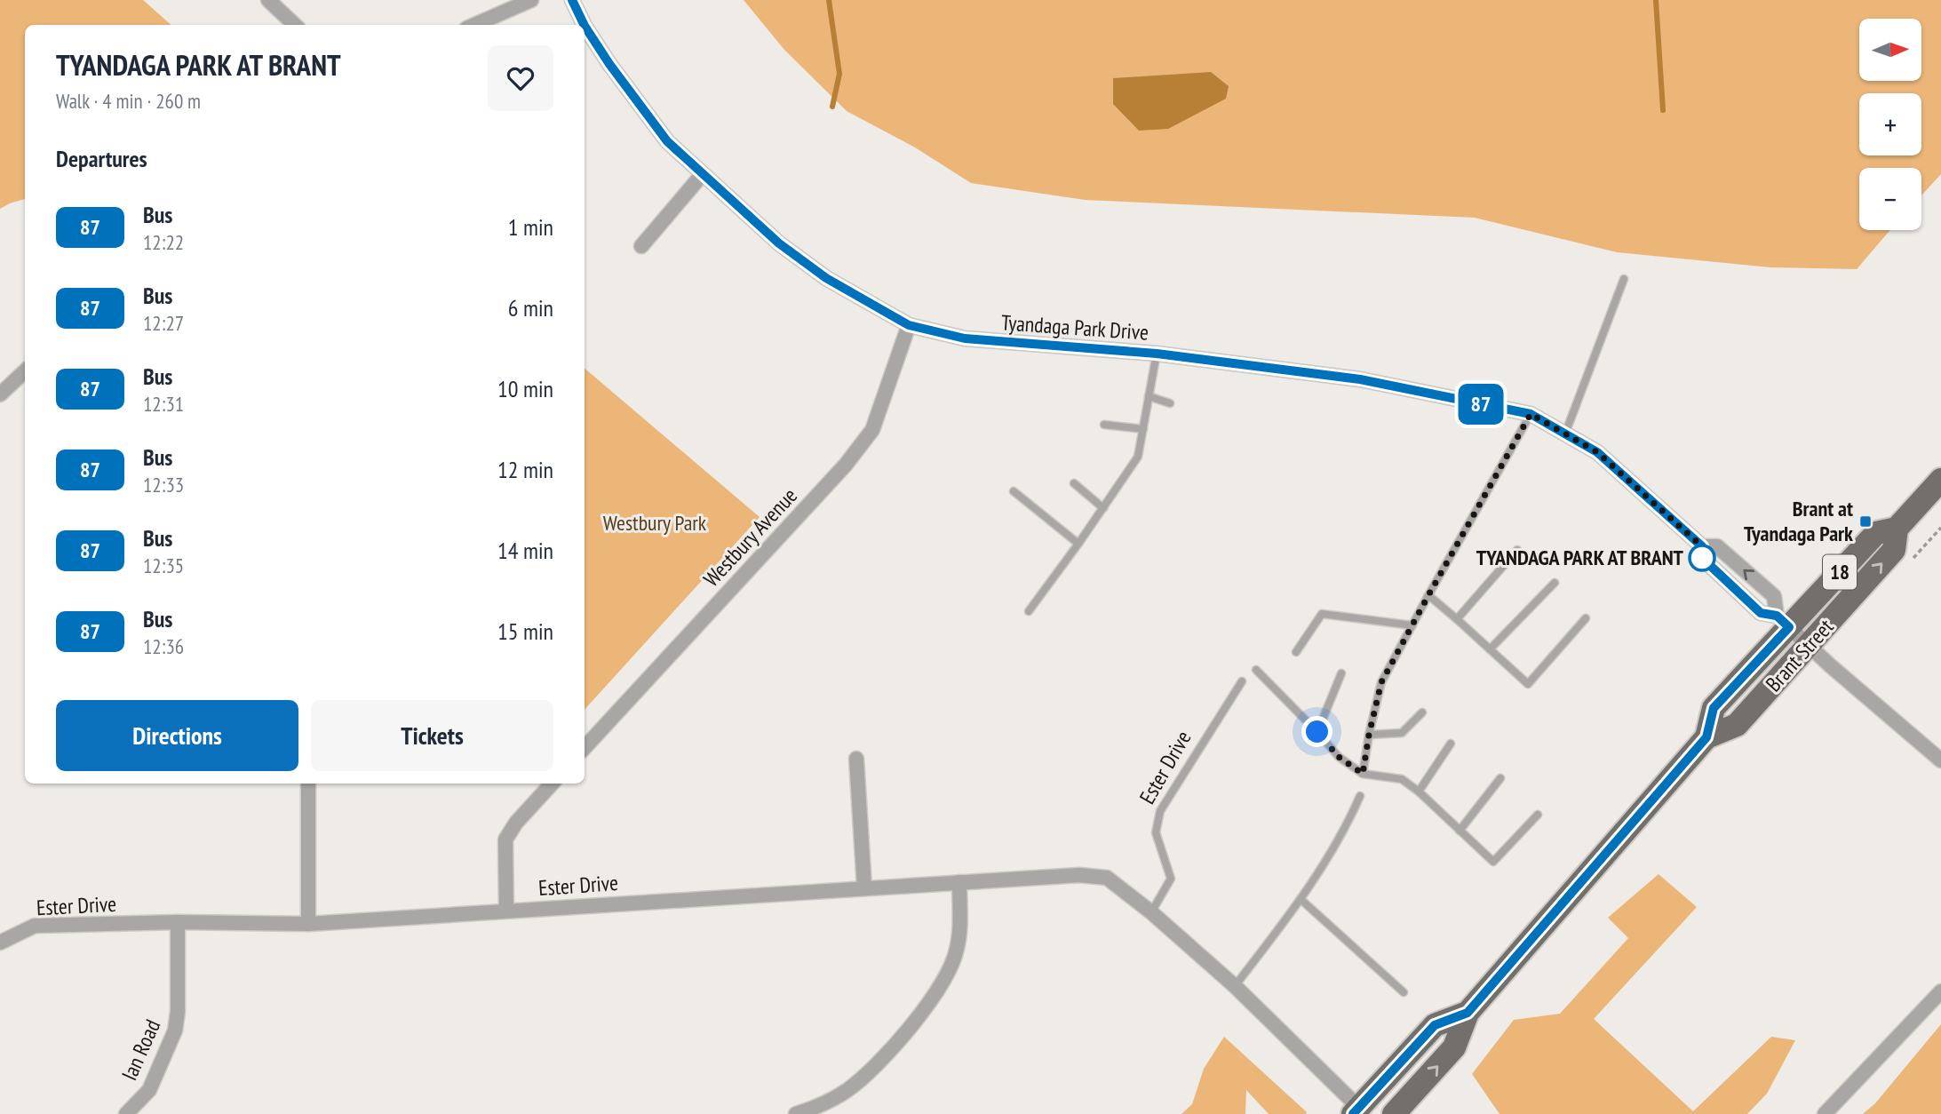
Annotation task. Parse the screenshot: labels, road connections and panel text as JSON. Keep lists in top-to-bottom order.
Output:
{
  "streets": {
    "main road": ["18", "Brant Street"],
    "street": [
      "Tyandaga Park Drive",
      "Westbury Avenue",
      "Ester Drive",
      "Ian Road"
    ]
  },
  "crossings": [
    ["Tyandaga Park Drive", "Westbury Avenue"],
    ["Tyandaga Park Drive", "Brant Street"],
    ["Brant Street", "Ester Drive"],
    ["Ester Drive", "Ian Road"]
  ],
  "parks": ["Westbury Park"],
  "places": {
    "transit": ["Brant at Tyandaga Park"],
    "other": ["TYANDAGA PARK AT BRANT"]
  },
  "lines": ["bus line 87"],
  "north": "right",
  "page": {
    "on_map": "87",
    "map_buttons": ["+", "−"],
    "heading": [
      ["TYANDAGA PARK AT BRANT", "Walk · 4 min · 260 m"],
      "Departures"
    ],
    "list": [
      {
        "mark": "87",
        "name": "Bus",
        "note": "12:22",
        "value": "1 min"
      },
      {
        "mark": "87",
        "name": "Bus",
        "note": "12:27",
        "value": "6 min"
      },
      {
        "mark": "87",
        "name": "Bus",
        "note": "12:31",
        "value": "10 min"
      },
      {
        "mark": "87",
        "name": "Bus",
        "note": "12:33",
        "value": "12 min"
      },
      {
        "mark": "87",
        "name": "Bus",
        "note": "12:35",
        "value": "14 min"
      },
      {
        "mark": "87",
        "name": "Bus",
        "note": "12:36",
        "value": "15 min"
      }
    ],
    "buttons": ["Directions", "Tickets"]
  }
}
